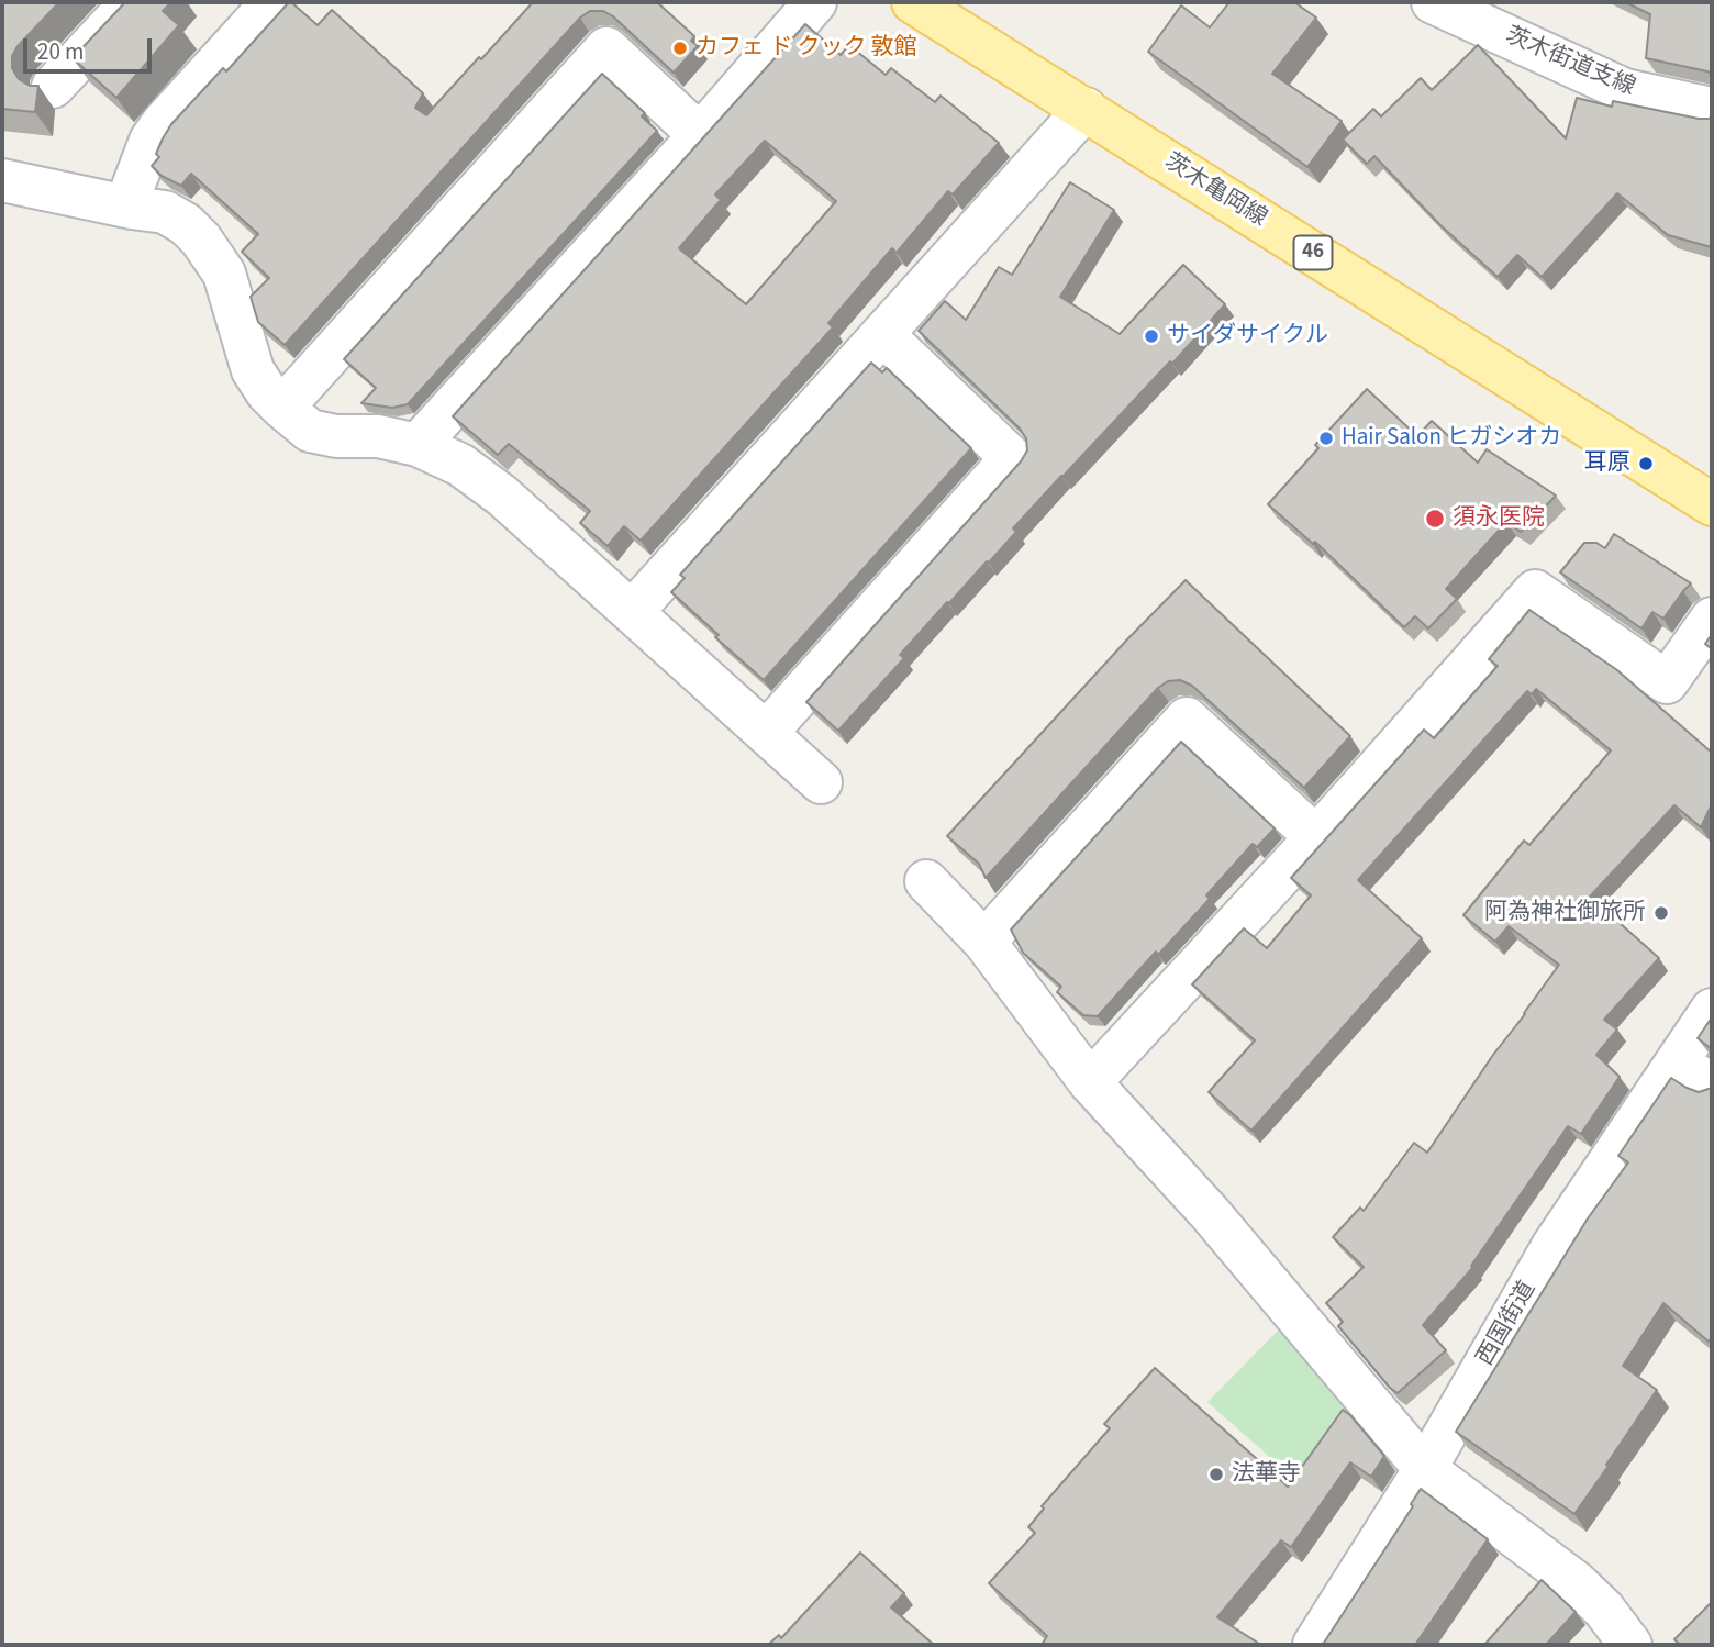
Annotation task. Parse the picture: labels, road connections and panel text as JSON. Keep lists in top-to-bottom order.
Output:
{
  "streets": {
    "main road": ["茨木亀岡線", "46"],
    "street": ["茨木街道支線", "西国街道"]
  },
  "places": [
    "カフェ ド クック 敦館",
    "サイダサイクル",
    "Hair Salon ヒガシオカ",
    "耳原",
    "須永医院",
    "阿為神社御旅所",
    "法華寺"
  ],
  "scale_bar": "20 m"
}
